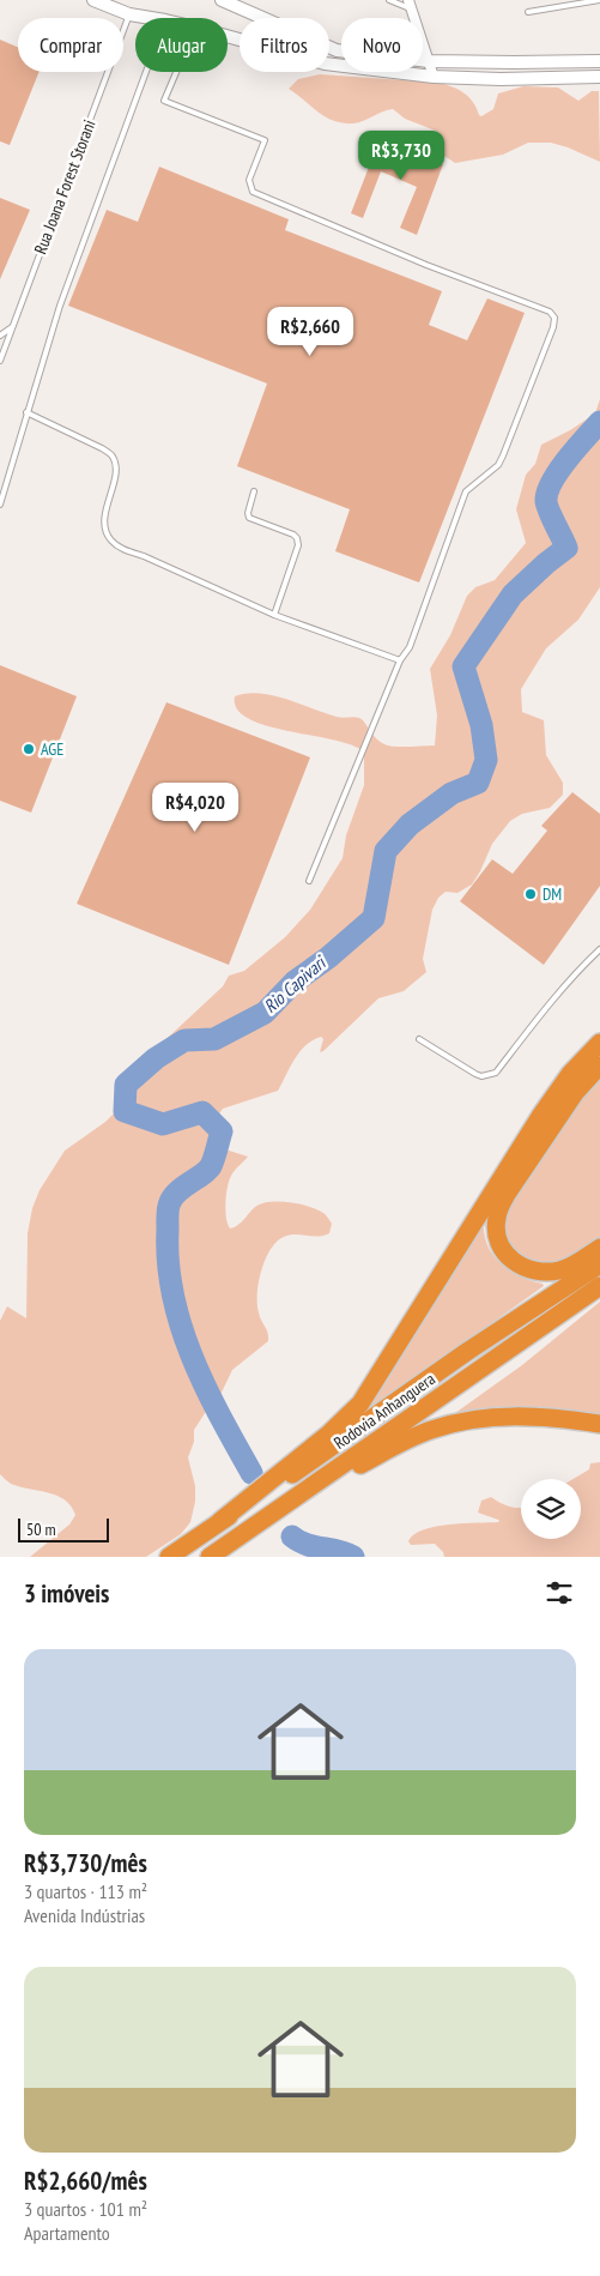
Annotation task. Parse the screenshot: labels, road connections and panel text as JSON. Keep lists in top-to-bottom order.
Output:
{
  "streets": {
    "highway": ["Rodovia Anhanguera"],
    "lane": ["Rua Joana Forest Storani"]
  },
  "water": ["Rio Capivari"],
  "places": ["AGE", "DM"],
  "scale_bar": "50 m",
  "page": {
    "chip": [
      "Comprar",
      "Alugar",
      "Filtros",
      "Novo"
    ],
    "price": ["R$3,730", "R$2,660", "R$4,020"],
    "scale": "50 m",
    "heading": "3 imóveis",
    "list": [
      {
        "name": "R$3,730/mês",
        "note": "3 quartos · 113 m² · Avenida Indústrias"
      },
      {
        "name": "R$2,660/mês",
        "note": "3 quartos · 101 m² · Apartamento"
      }
    ]
  }
}
